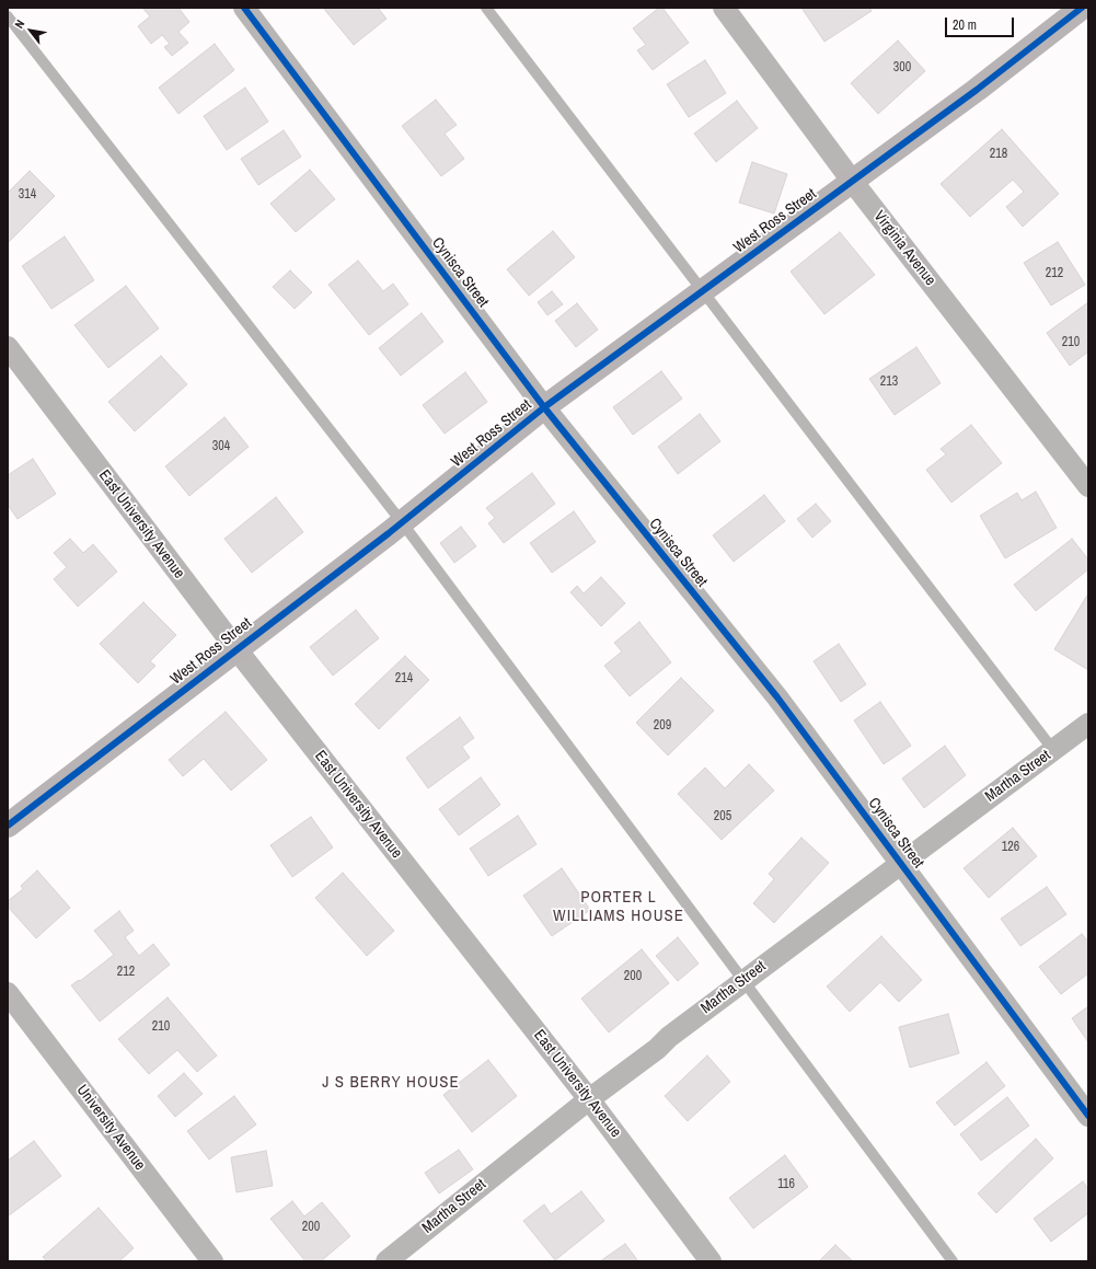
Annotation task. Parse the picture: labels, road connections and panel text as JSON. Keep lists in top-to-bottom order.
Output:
{
  "streets": {
    "street": [
      "West Ross Street",
      "Virginia Avenue",
      "Cynisca Street",
      "East University Avenue",
      "Martha Street",
      "University Avenue"
    ]
  },
  "crossings": [
    ["West Ross Street", "Virginia Avenue"],
    ["West Ross Street", "Cynisca Street"],
    ["West Ross Street", "East University Avenue"],
    ["Cynisca Street", "Martha Street"],
    ["East University Avenue", "Martha Street"]
  ],
  "districts": ["PORTER L WILLIAMS HOUSE", "J S BERRY HOUSE"],
  "house_numbers": [
    "300",
    "218",
    "314",
    "212",
    "210",
    "213",
    "304",
    "214",
    "209",
    "205",
    "126",
    "212",
    "200",
    "210",
    "116",
    "200"
  ],
  "scale_bar": "20 m",
  "north": "top left"
}
